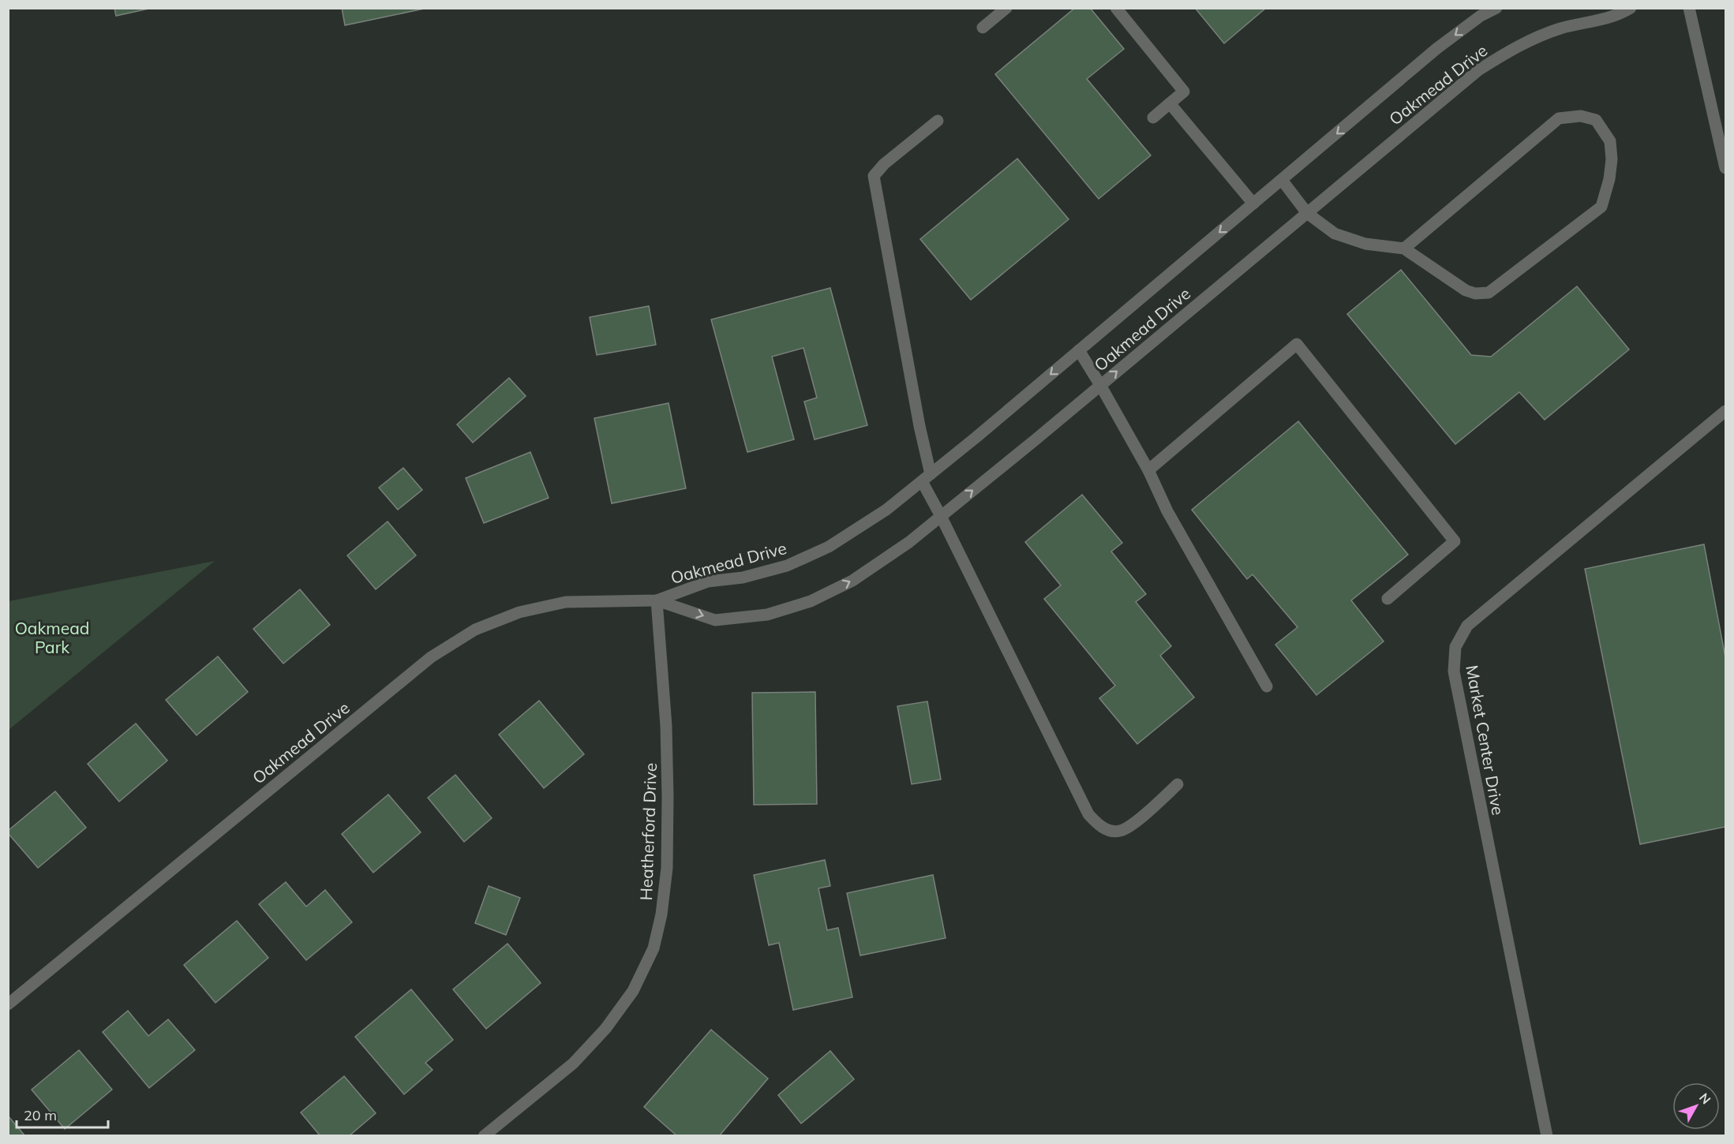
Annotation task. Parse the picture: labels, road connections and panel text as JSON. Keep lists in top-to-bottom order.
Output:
{
  "streets": {
    "street": ["Oakmead Drive", "Market Center Drive", "Heatherford Drive"]
  },
  "crossings": [
    ["Oakmead Drive", "Heatherford Drive"]
  ],
  "parks": ["Oakmead Park"],
  "scale_bar": "20 m",
  "north": "top right"
}
